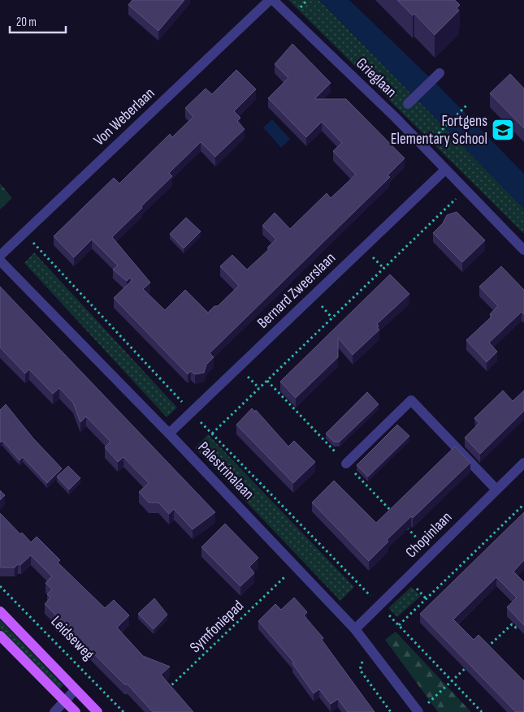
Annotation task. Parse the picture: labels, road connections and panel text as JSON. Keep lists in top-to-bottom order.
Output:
{
  "streets": {
    "street": [
      "Grieglaan",
      "Von Weberlaan",
      "Bernard Zweerslaan",
      "Palestrinalaan",
      "Chopinlaan"
    ],
    "path": ["Symfoniepad", "Leidseweg"]
  },
  "crossings": [
    ["Grieglaan", "Bernard Zweerslaan"],
    ["Bernard Zweerslaan", "Palestrinalaan"],
    ["Palestrinalaan", "Chopinlaan"],
    ["Palestrinalaan", "Symfoniepad"]
  ],
  "places": {
    "school or university": ["Fortgens Elementary School"]
  },
  "scale_bar": "20 m"
}
